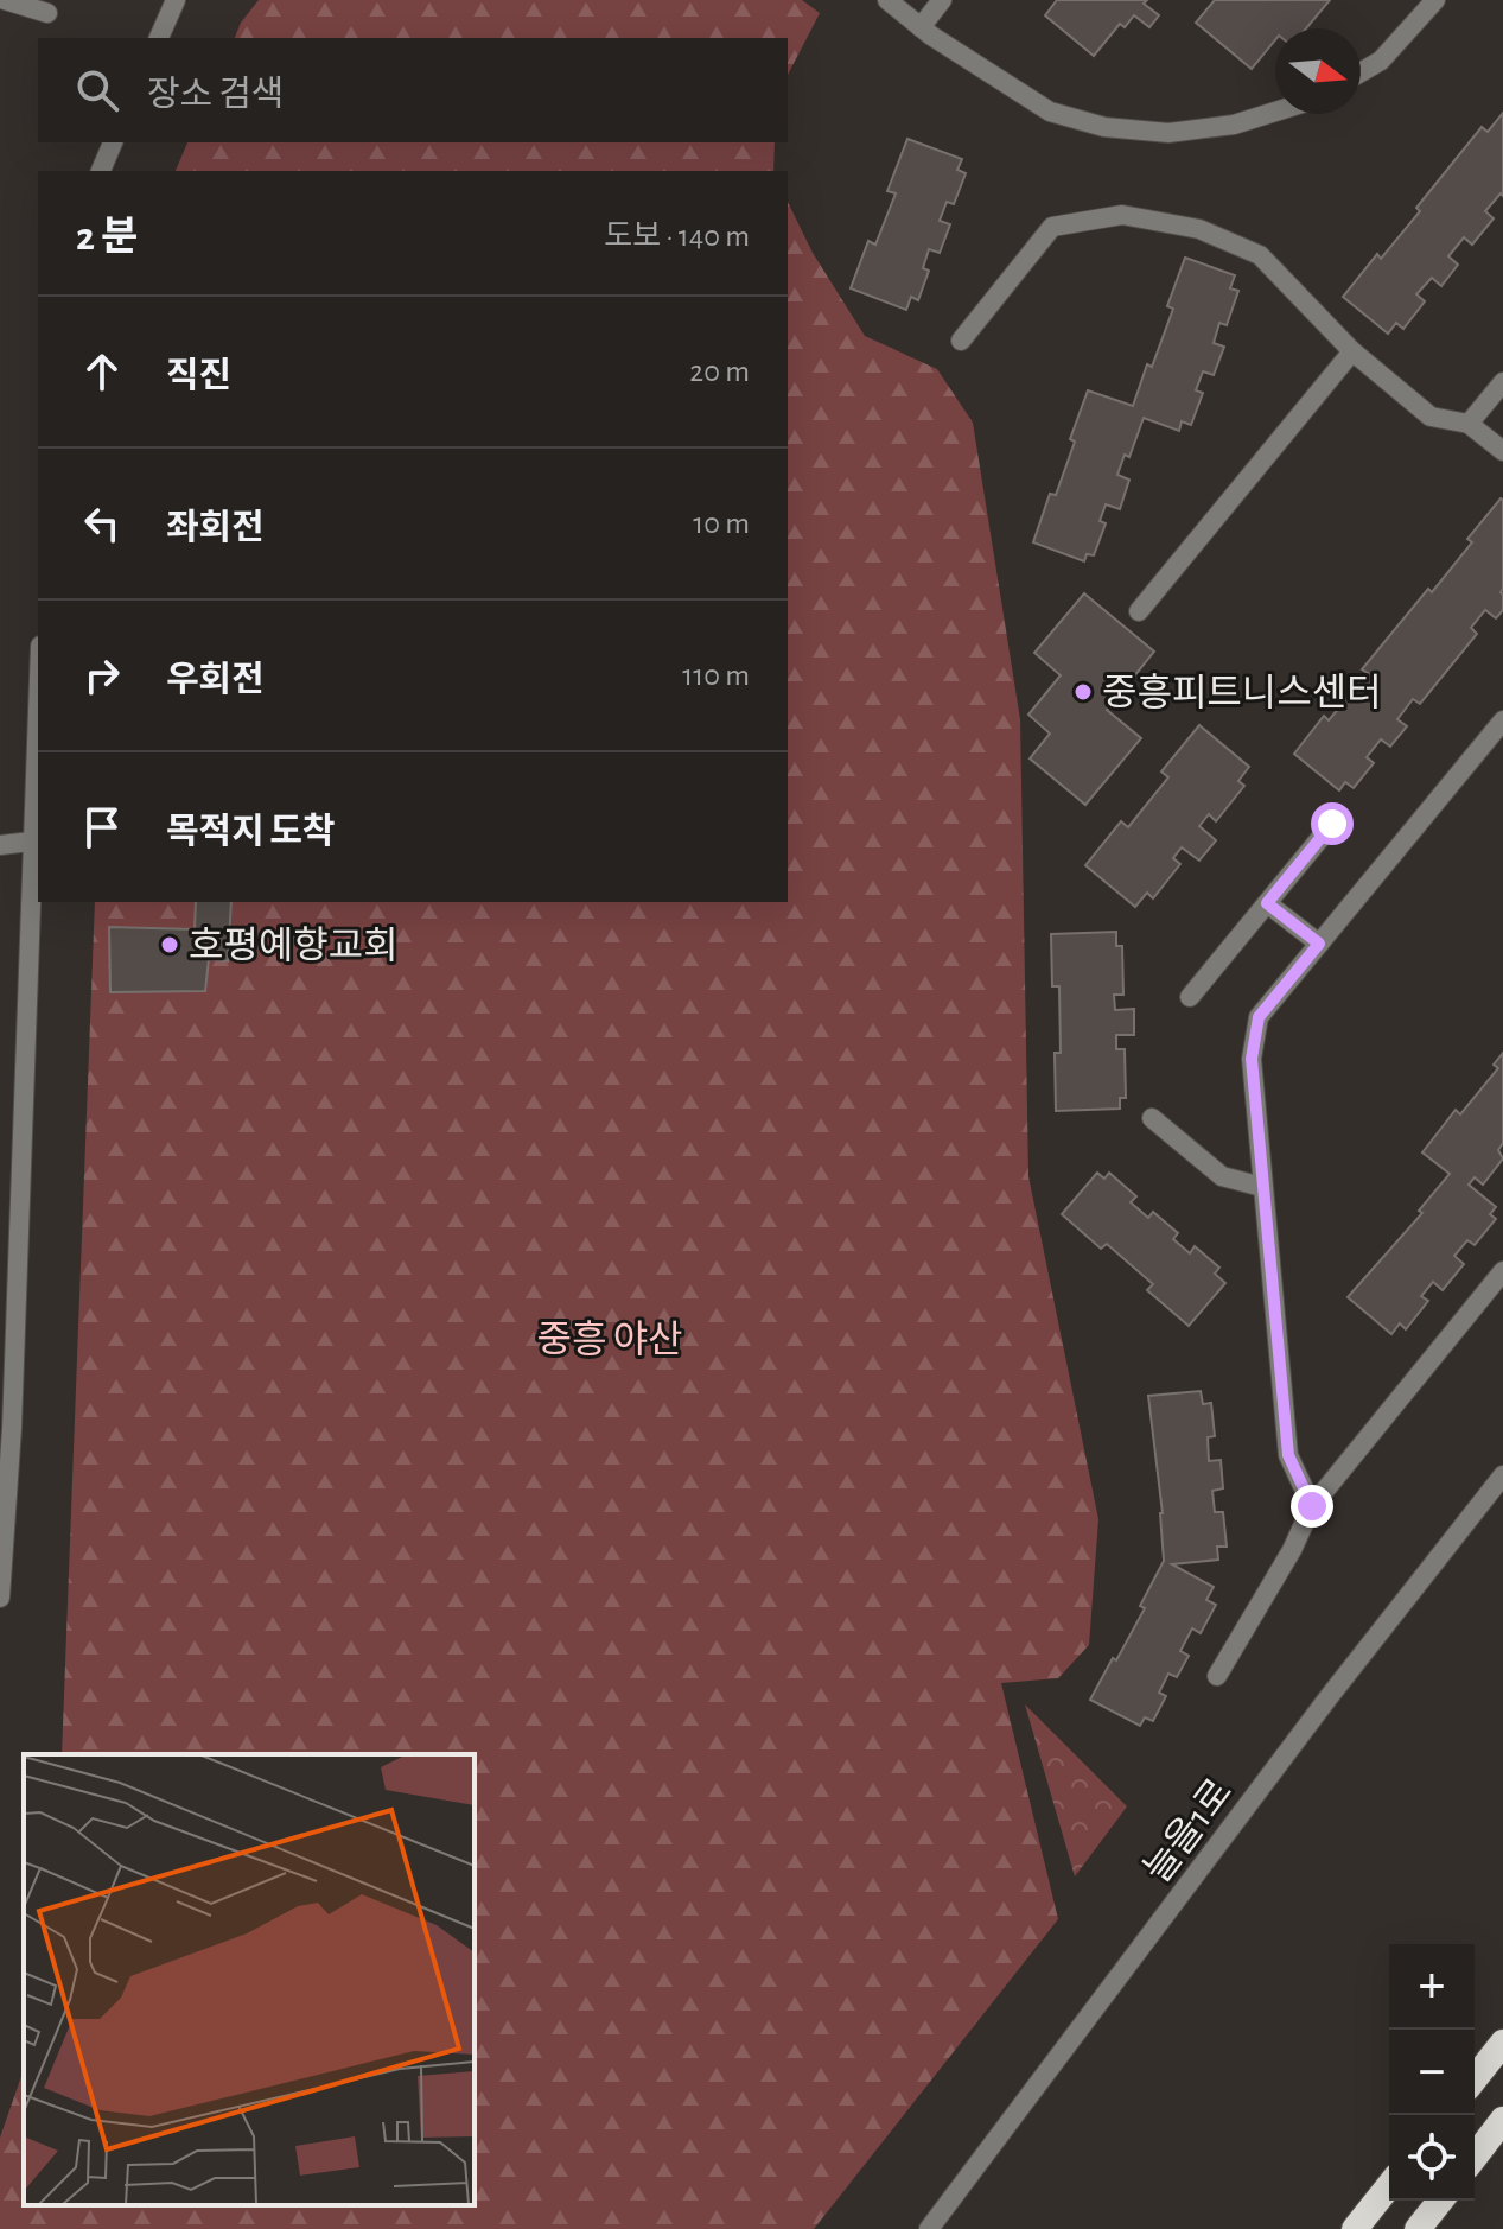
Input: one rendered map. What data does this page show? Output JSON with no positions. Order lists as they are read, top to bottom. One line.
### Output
{"streets":{"street":["늘을1로"]},"parks":["중흥 야산"],"places":["중흥피트니스센터","호평예향교회"],"north":"right","page":{"search":"장소 검색","heading":["2 분","도보 · 140 m"],"list":[["직진","20 m"],["좌회전","10 m"],["우회전","110 m"],"목적지 도착"],"map_buttons":["+","−"]}}
